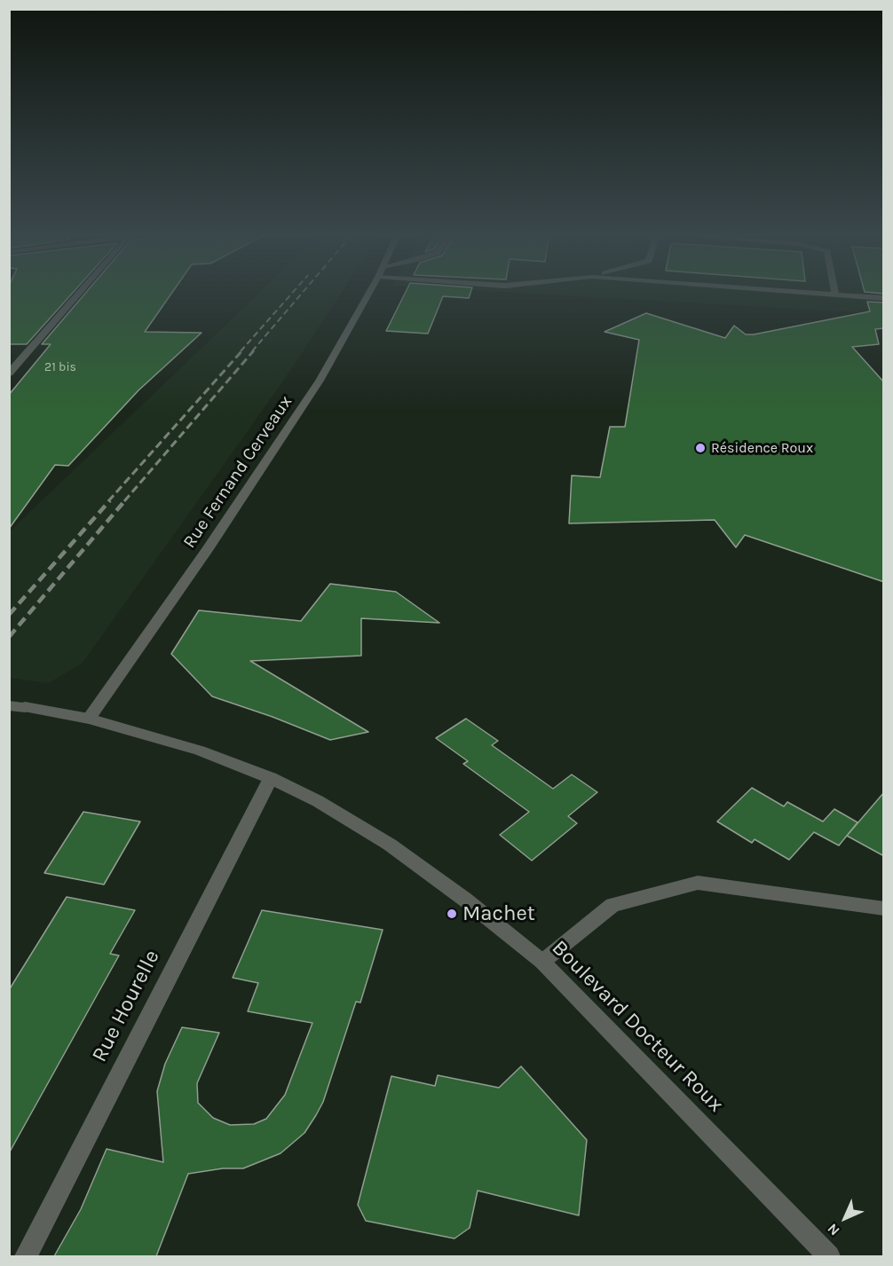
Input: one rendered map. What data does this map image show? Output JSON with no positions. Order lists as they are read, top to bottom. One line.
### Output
{"streets":{"street":["Rue Fernand Cerveaux","Rue Hourelle","Boulevard Docteur Roux"]},"crossings":[["Rue Fernand Cerveaux","Boulevard Docteur Roux"],["Rue Hourelle","Boulevard Docteur Roux"]],"places":["Résidence Roux","Machet"],"house_numbers":["21 bis"],"north":"bottom left"}
